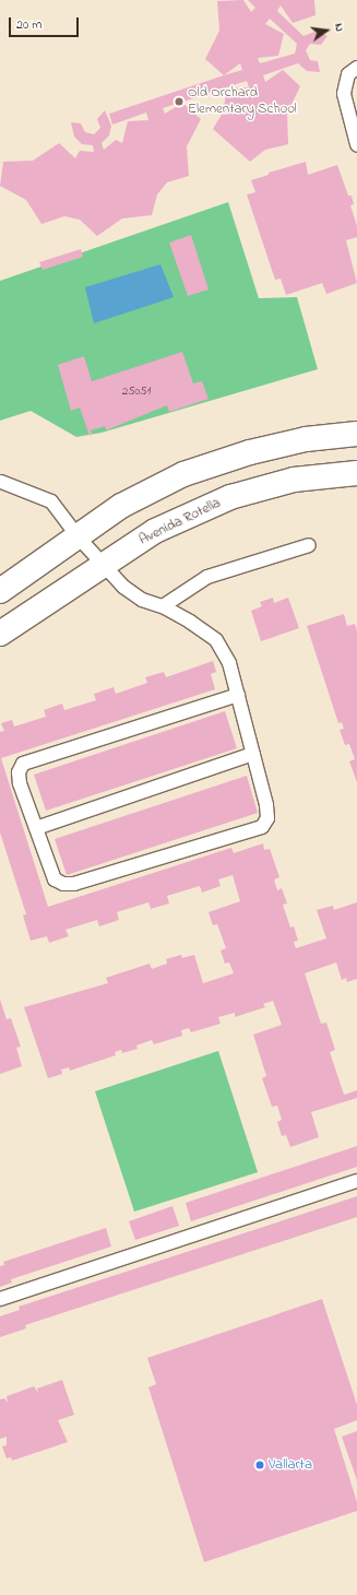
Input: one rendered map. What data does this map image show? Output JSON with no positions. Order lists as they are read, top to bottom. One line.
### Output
{"streets":{"street":["Avenida Rotella"]},"places":["Old Orchard Elementary School","Vallarta"],"house_numbers":["25051"],"scale_bar":"20 m","north":"right"}
